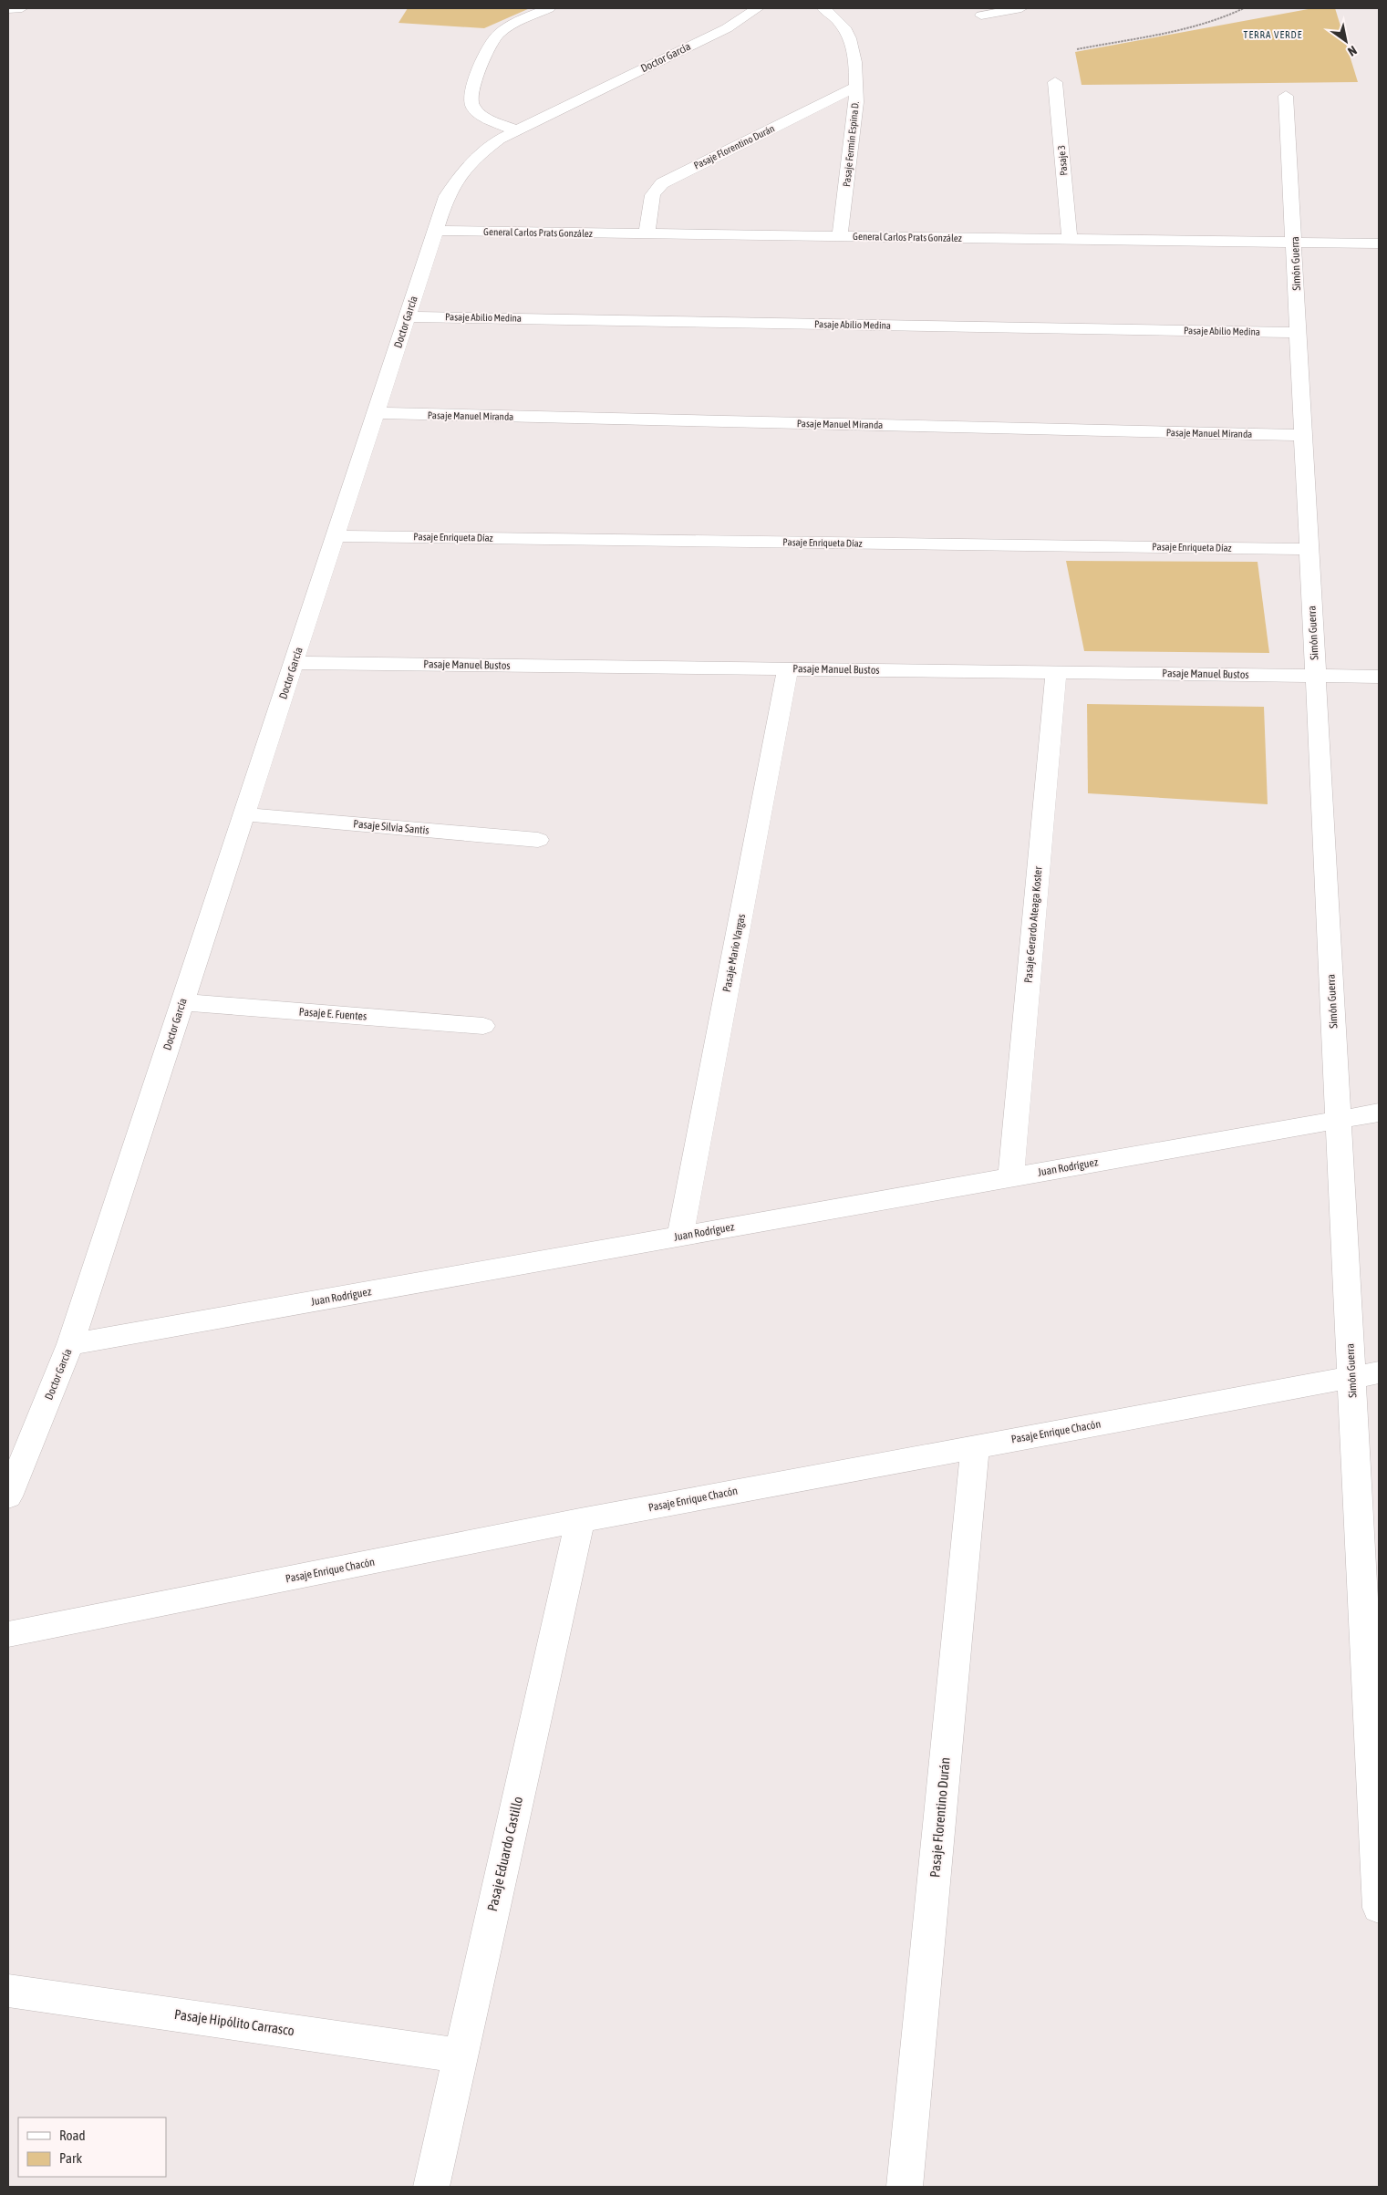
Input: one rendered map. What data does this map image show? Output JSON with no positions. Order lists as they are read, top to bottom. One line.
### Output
{"streets":{"street":["Doctor García","Pasaje Fermín Espina D.","Pasaje Florentino Durán","Pasaje 3","General Carlos Prats González","Simón Guerra","Pasaje Abilio Medina","Pasaje Manuel Miranda","Pasaje Enriqueta Díaz","Pasaje Manuel Bustos","Pasaje Silvia Santis","Pasaje Gerardo Ateaga Koster","Pasaje Mario Vargas","Pasaje E. Fuentes","Juan Rodríguez","Pasaje Enrique Chacón","Pasaje Eduardo Castillo","Pasaje Hipólito Carrasco"]},"crossings":[["Doctor García","General Carlos Prats González"],["Doctor García","Pasaje Abilio Medina"],["Doctor García","Pasaje Manuel Miranda"],["Doctor García","Pasaje Enriqueta Díaz"],["Doctor García","Pasaje Manuel Bustos"],["Doctor García","Pasaje Silvia Santis"],["Doctor García","Pasaje E. Fuentes"],["Doctor García","Juan Rodríguez"],["Pasaje Fermín Espina D.","Pasaje Florentino Durán"],["Pasaje Fermín Espina D.","General Carlos Prats González"],["Pasaje Florentino Durán","General Carlos Prats González"],["Pasaje Florentino Durán","Pasaje Enrique Chacón"],["Pasaje 3","General Carlos Prats González"],["General Carlos Prats González","Simón Guerra"],["Simón Guerra","Pasaje Abilio Medina"],["Simón Guerra","Pasaje Manuel Miranda"],["Simón Guerra","Pasaje Enriqueta Díaz"],["Simón Guerra","Pasaje Manuel Bustos"],["Simón Guerra","Juan Rodríguez"],["Simón Guerra","Pasaje Enrique Chacón"],["Pasaje Manuel Bustos","Pasaje Gerardo Ateaga Koster"],["Pasaje Manuel Bustos","Pasaje Mario Vargas"],["Pasaje Gerardo Ateaga Koster","Juan Rodríguez"],["Pasaje Mario Vargas","Juan Rodríguez"],["Pasaje Enrique Chacón","Pasaje Eduardo Castillo"],["Pasaje Eduardo Castillo","Pasaje Hipólito Carrasco"]],"districts":["TERRA VERDE"],"legend":["Road","Park"],"north":"bottom right"}
